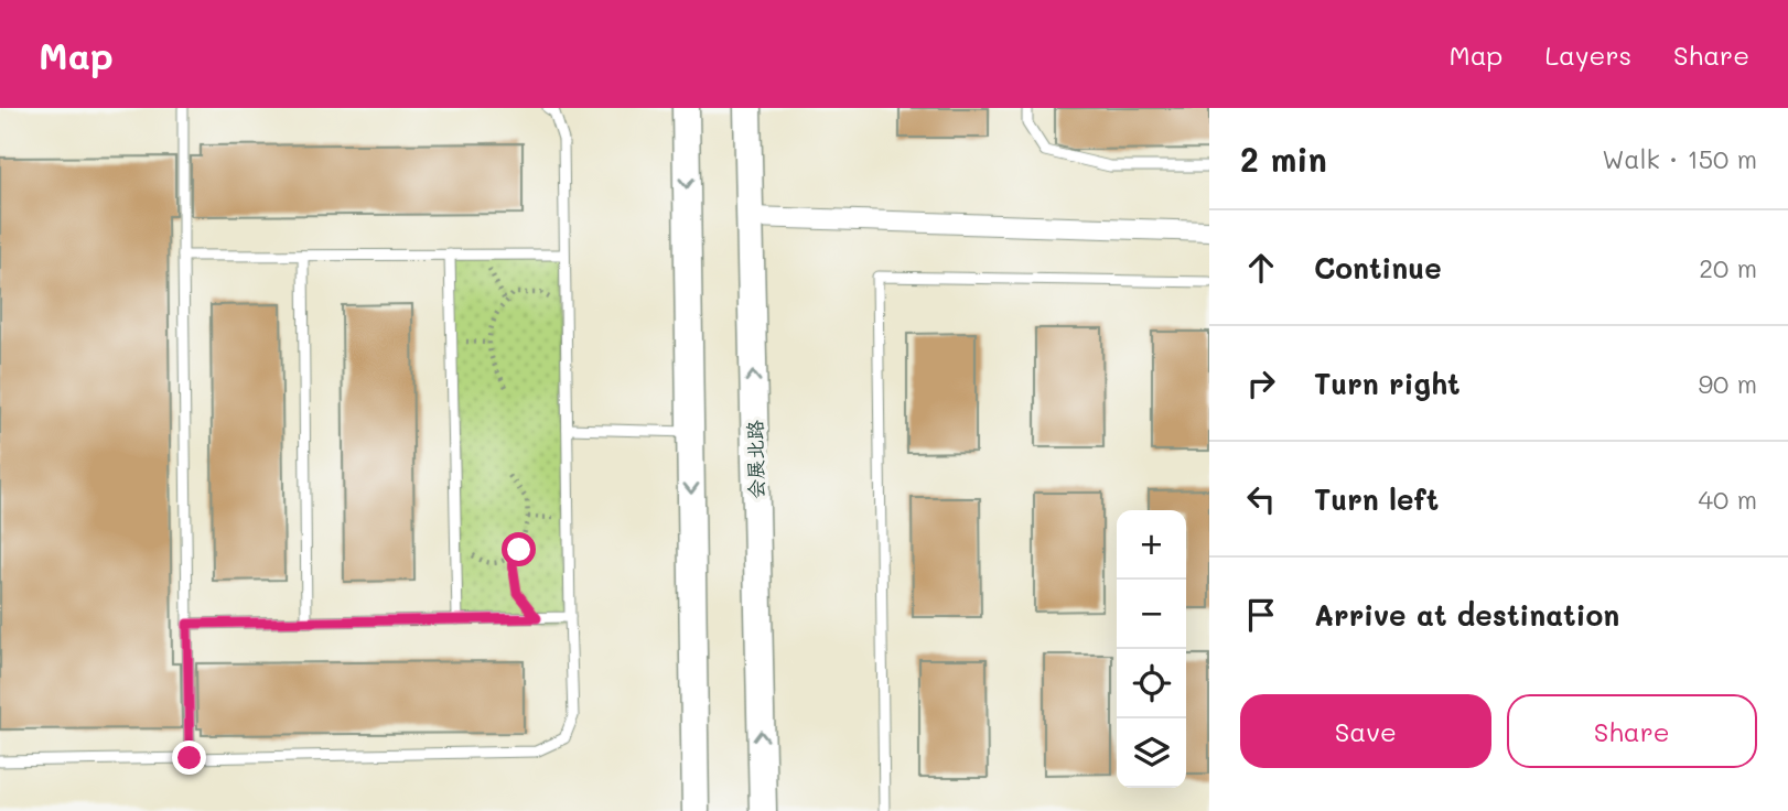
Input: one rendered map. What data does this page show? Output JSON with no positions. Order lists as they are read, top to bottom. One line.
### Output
{"streets":{"main road":["会展北路"]},"page":{"header":"Map","nav":["Map","Layers","Share"],"heading":["2 min","Walk · 150 m"],"list":[["Continue","20 m"],["Turn right","90 m"],["Turn left","40 m"],"Arrive at destination"],"map_buttons":["+","−"],"buttons":["Save","Share"]}}
